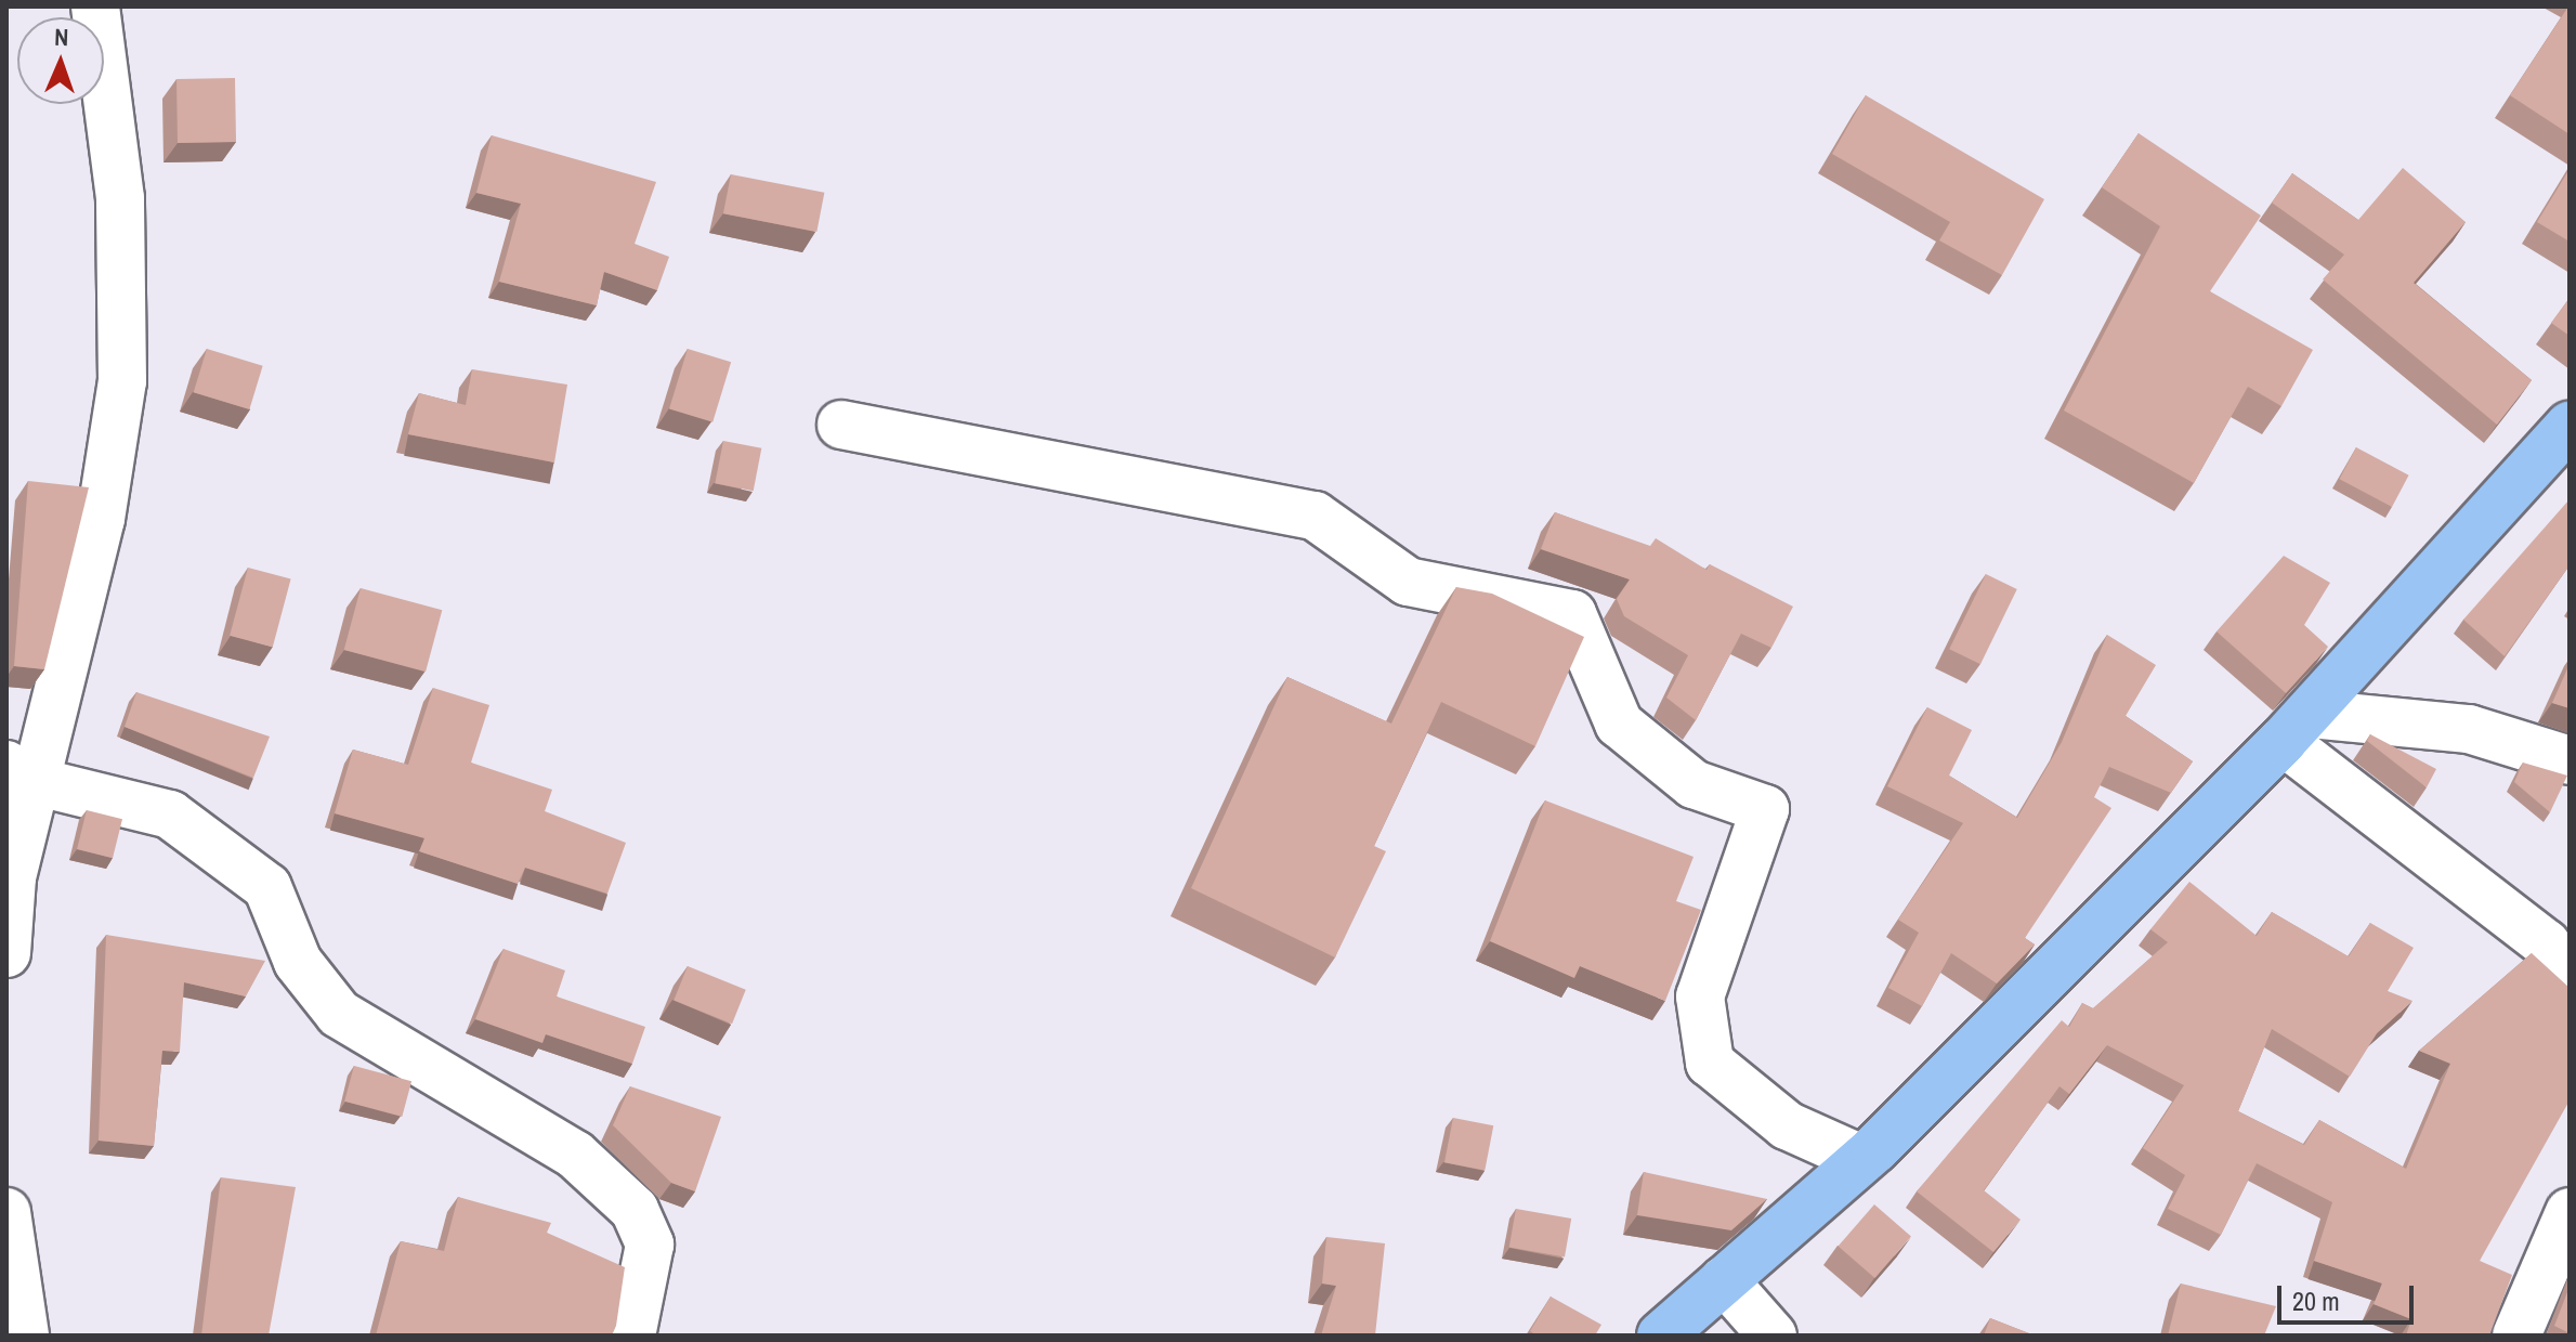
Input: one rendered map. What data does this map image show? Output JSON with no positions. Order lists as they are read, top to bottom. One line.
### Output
{"scale_bar":"20 m","north":"top"}
